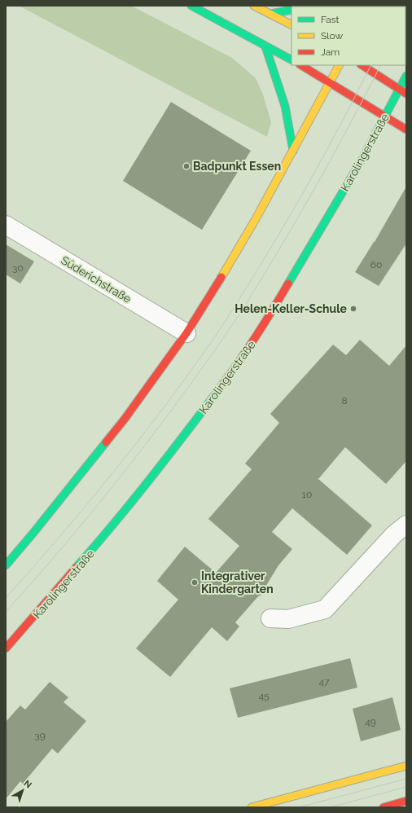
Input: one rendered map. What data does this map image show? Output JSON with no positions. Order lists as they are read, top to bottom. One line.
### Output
{"streets":{"main road":["Karolingerstraße"],"street":["Süderichstraße"]},"places":["Badpunkt Essen","Helen-Keller-Schule","Integrativer Kindergarten"],"house_numbers":["60","30","8","10","47","45","49","39"],"legend":["Fast","Slow","Jam"],"north":"top right"}
